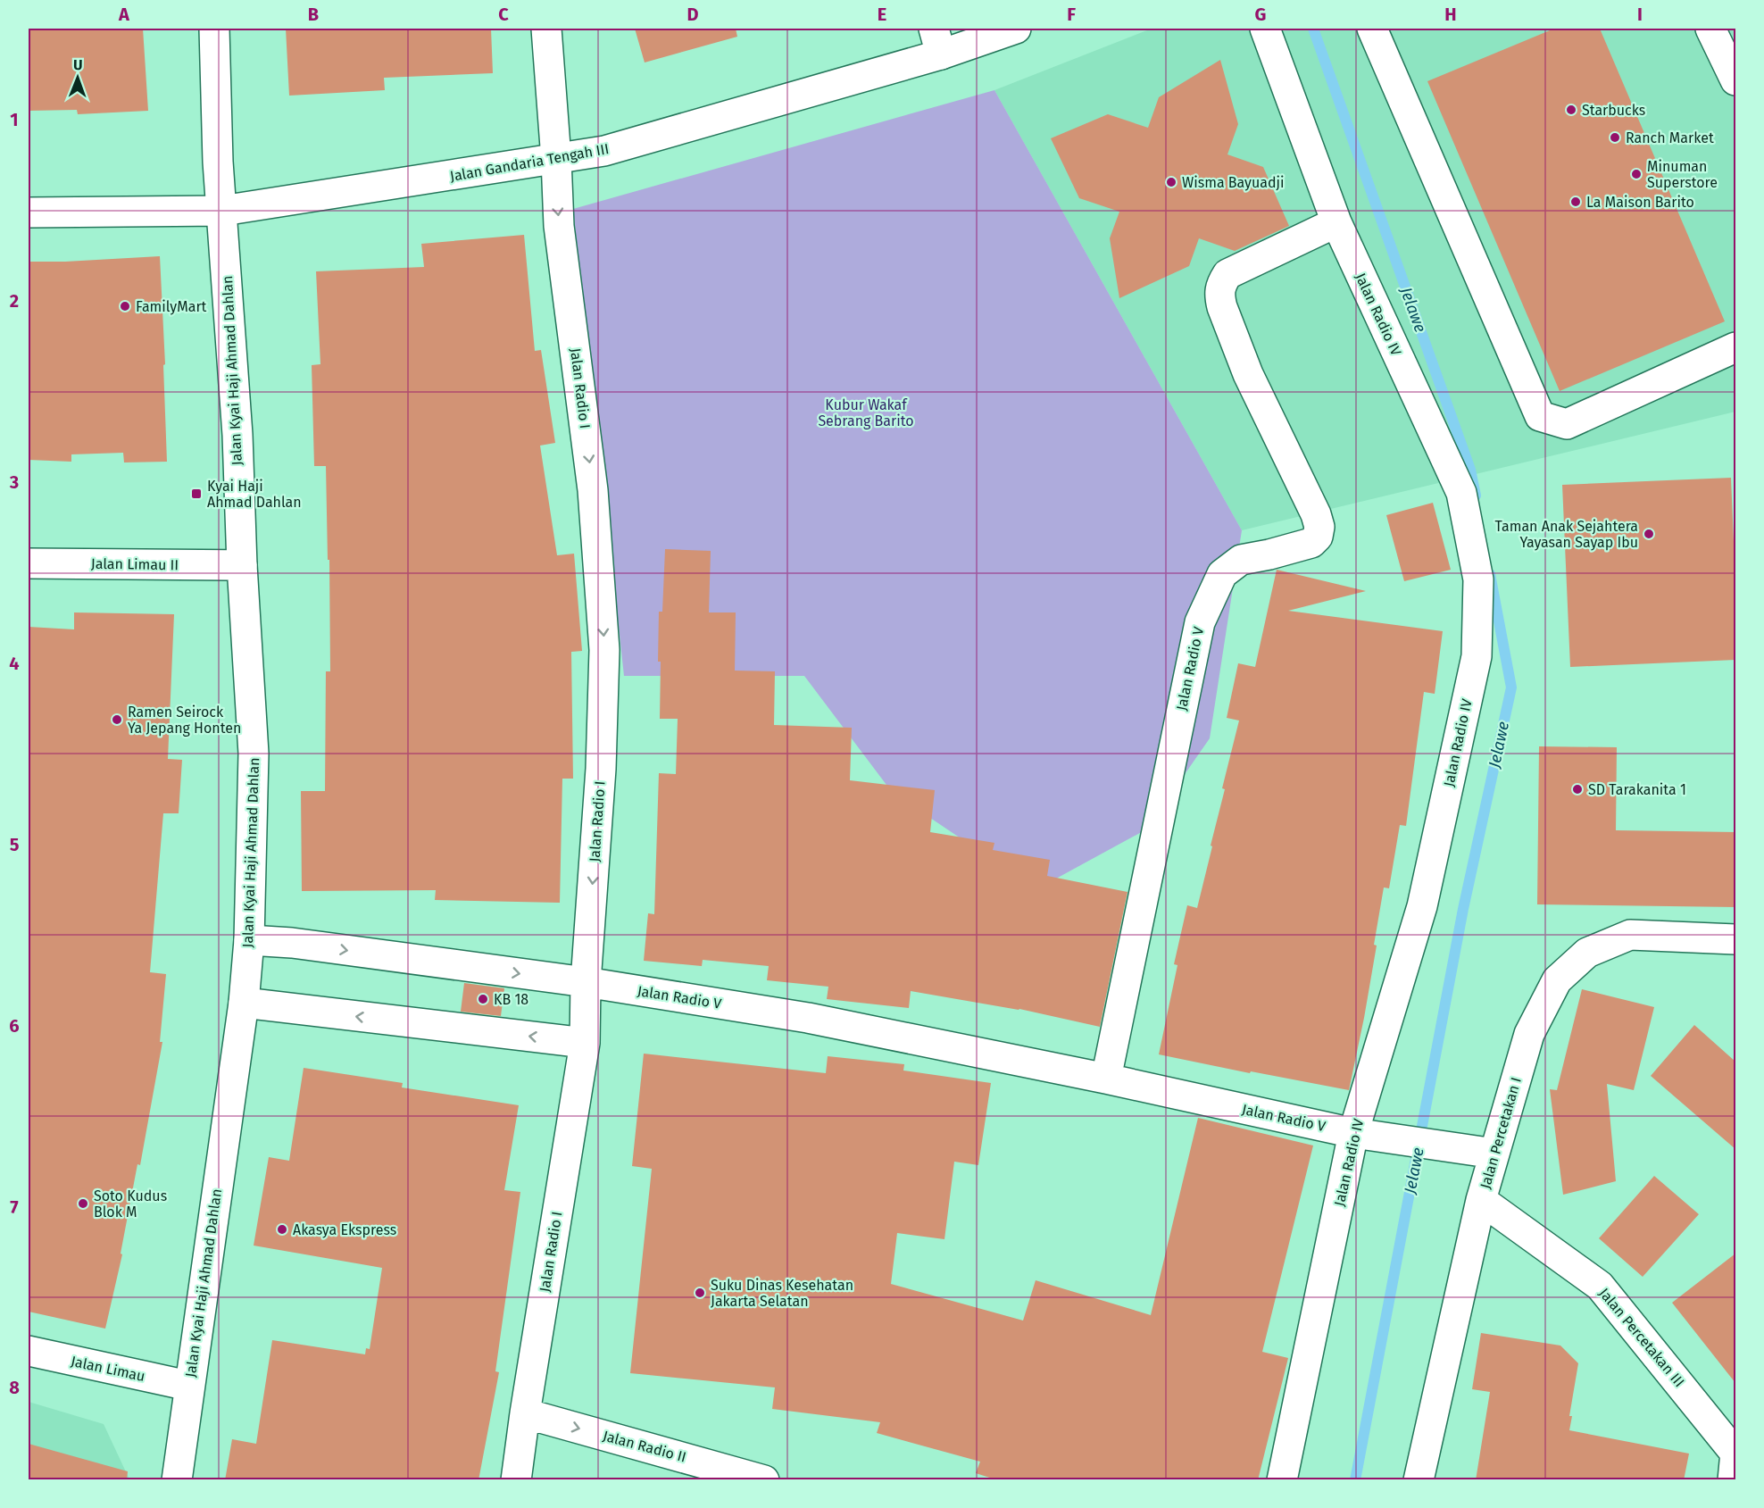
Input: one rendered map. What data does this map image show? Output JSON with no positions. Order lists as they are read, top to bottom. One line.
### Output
{"streets":{"street":["Jalan Gandaria Tengah III","Jalan Radio IV","Jalan Kyai Haji Ahmad Dahlan","Jalan Radio I","Jalan Limau II","Jalan Radio V","Jalan Percetakan I","Jalan Percetakan III","Jalan Limau","Jalan Radio II"]},"crossings":[["Jalan Gandaria Tengah III","Jalan Kyai Haji Ahmad Dahlan"],["Jalan Gandaria Tengah III","Jalan Radio I"],["Jalan Radio IV","Jalan Radio V"],["Jalan Kyai Haji Ahmad Dahlan","Jalan Limau II"],["Jalan Kyai Haji Ahmad Dahlan","Jalan Radio V"],["Jalan Kyai Haji Ahmad Dahlan","Jalan Limau"],["Jalan Radio I","Jalan Radio V"],["Jalan Radio I","Jalan Radio II"],["Jalan Radio V","Jalan Percetakan I"],["Jalan Percetakan I","Jalan Percetakan III"]],"one_way":["Jalan Radio I","Jalan Radio II"],"water":["Jelawe"],"parks":["Kubur Wakaf Sebrang Barito"],"places":{"other":["Starbucks","Ranch Market","Minuman Superstore","Wisma Bayuadji","La Maison Barito","FamilyMart","Taman Anak Sejahtera Yayasan Sayap Ibu","Ramen Seirock Ya Jepang Honten","SD Tarakanita 1","KB 18","Soto Kudus Blok M","Akasya Ekspress","Suku Dinas Kesehatan Jakarta Selatan"],"transit":["Kyai Haji Ahmad Dahlan"]},"north":"top","grid":{"columns":["A","B","C","D","E","F","G","H","I"],"rows":["1","2","3","4","5","6","7","8"]}}
